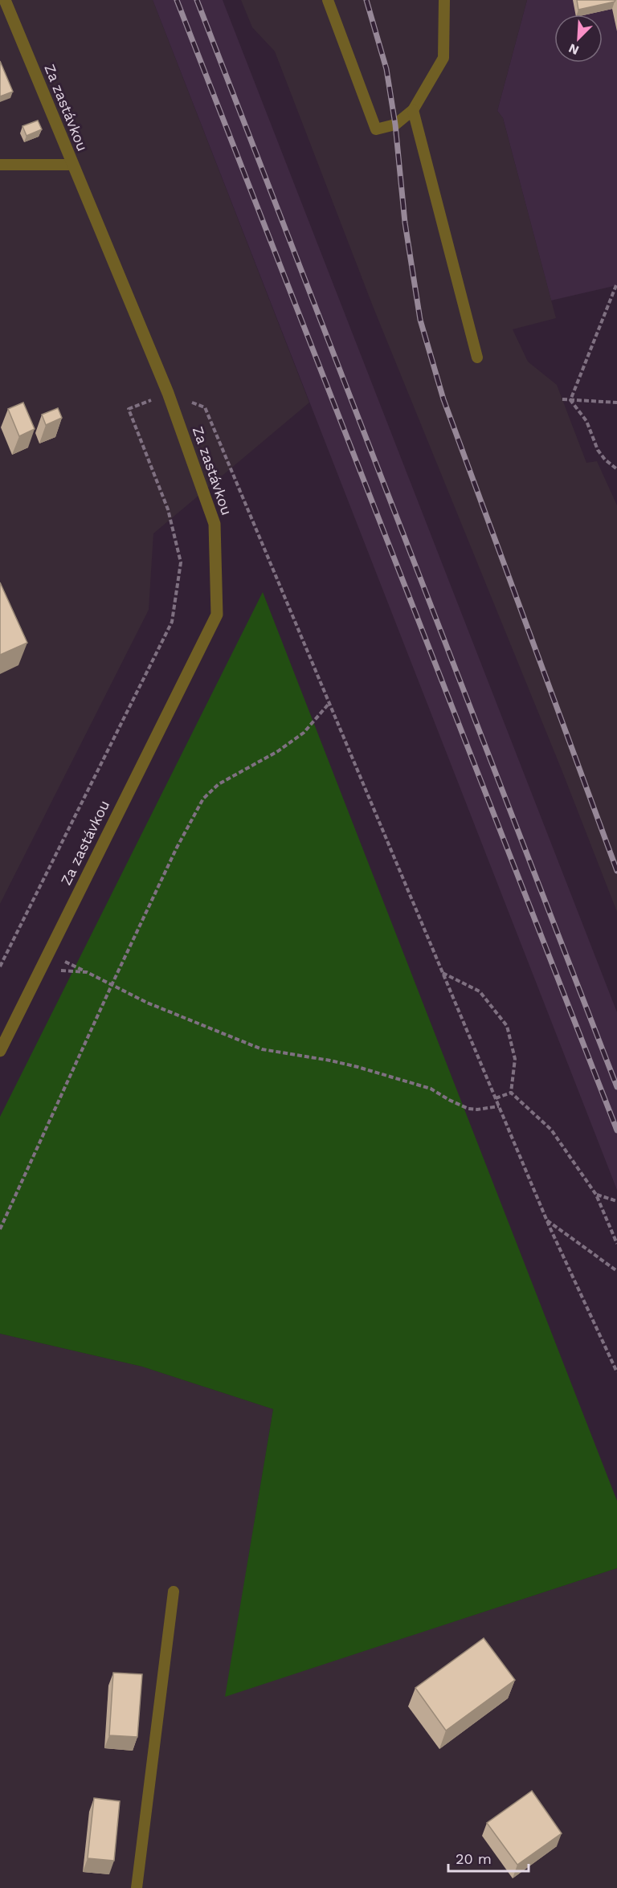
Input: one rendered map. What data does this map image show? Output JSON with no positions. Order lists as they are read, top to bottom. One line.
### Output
{"streets":{"street":["Za zastávkou"]},"scale_bar":"20 m","north":"bottom left"}
